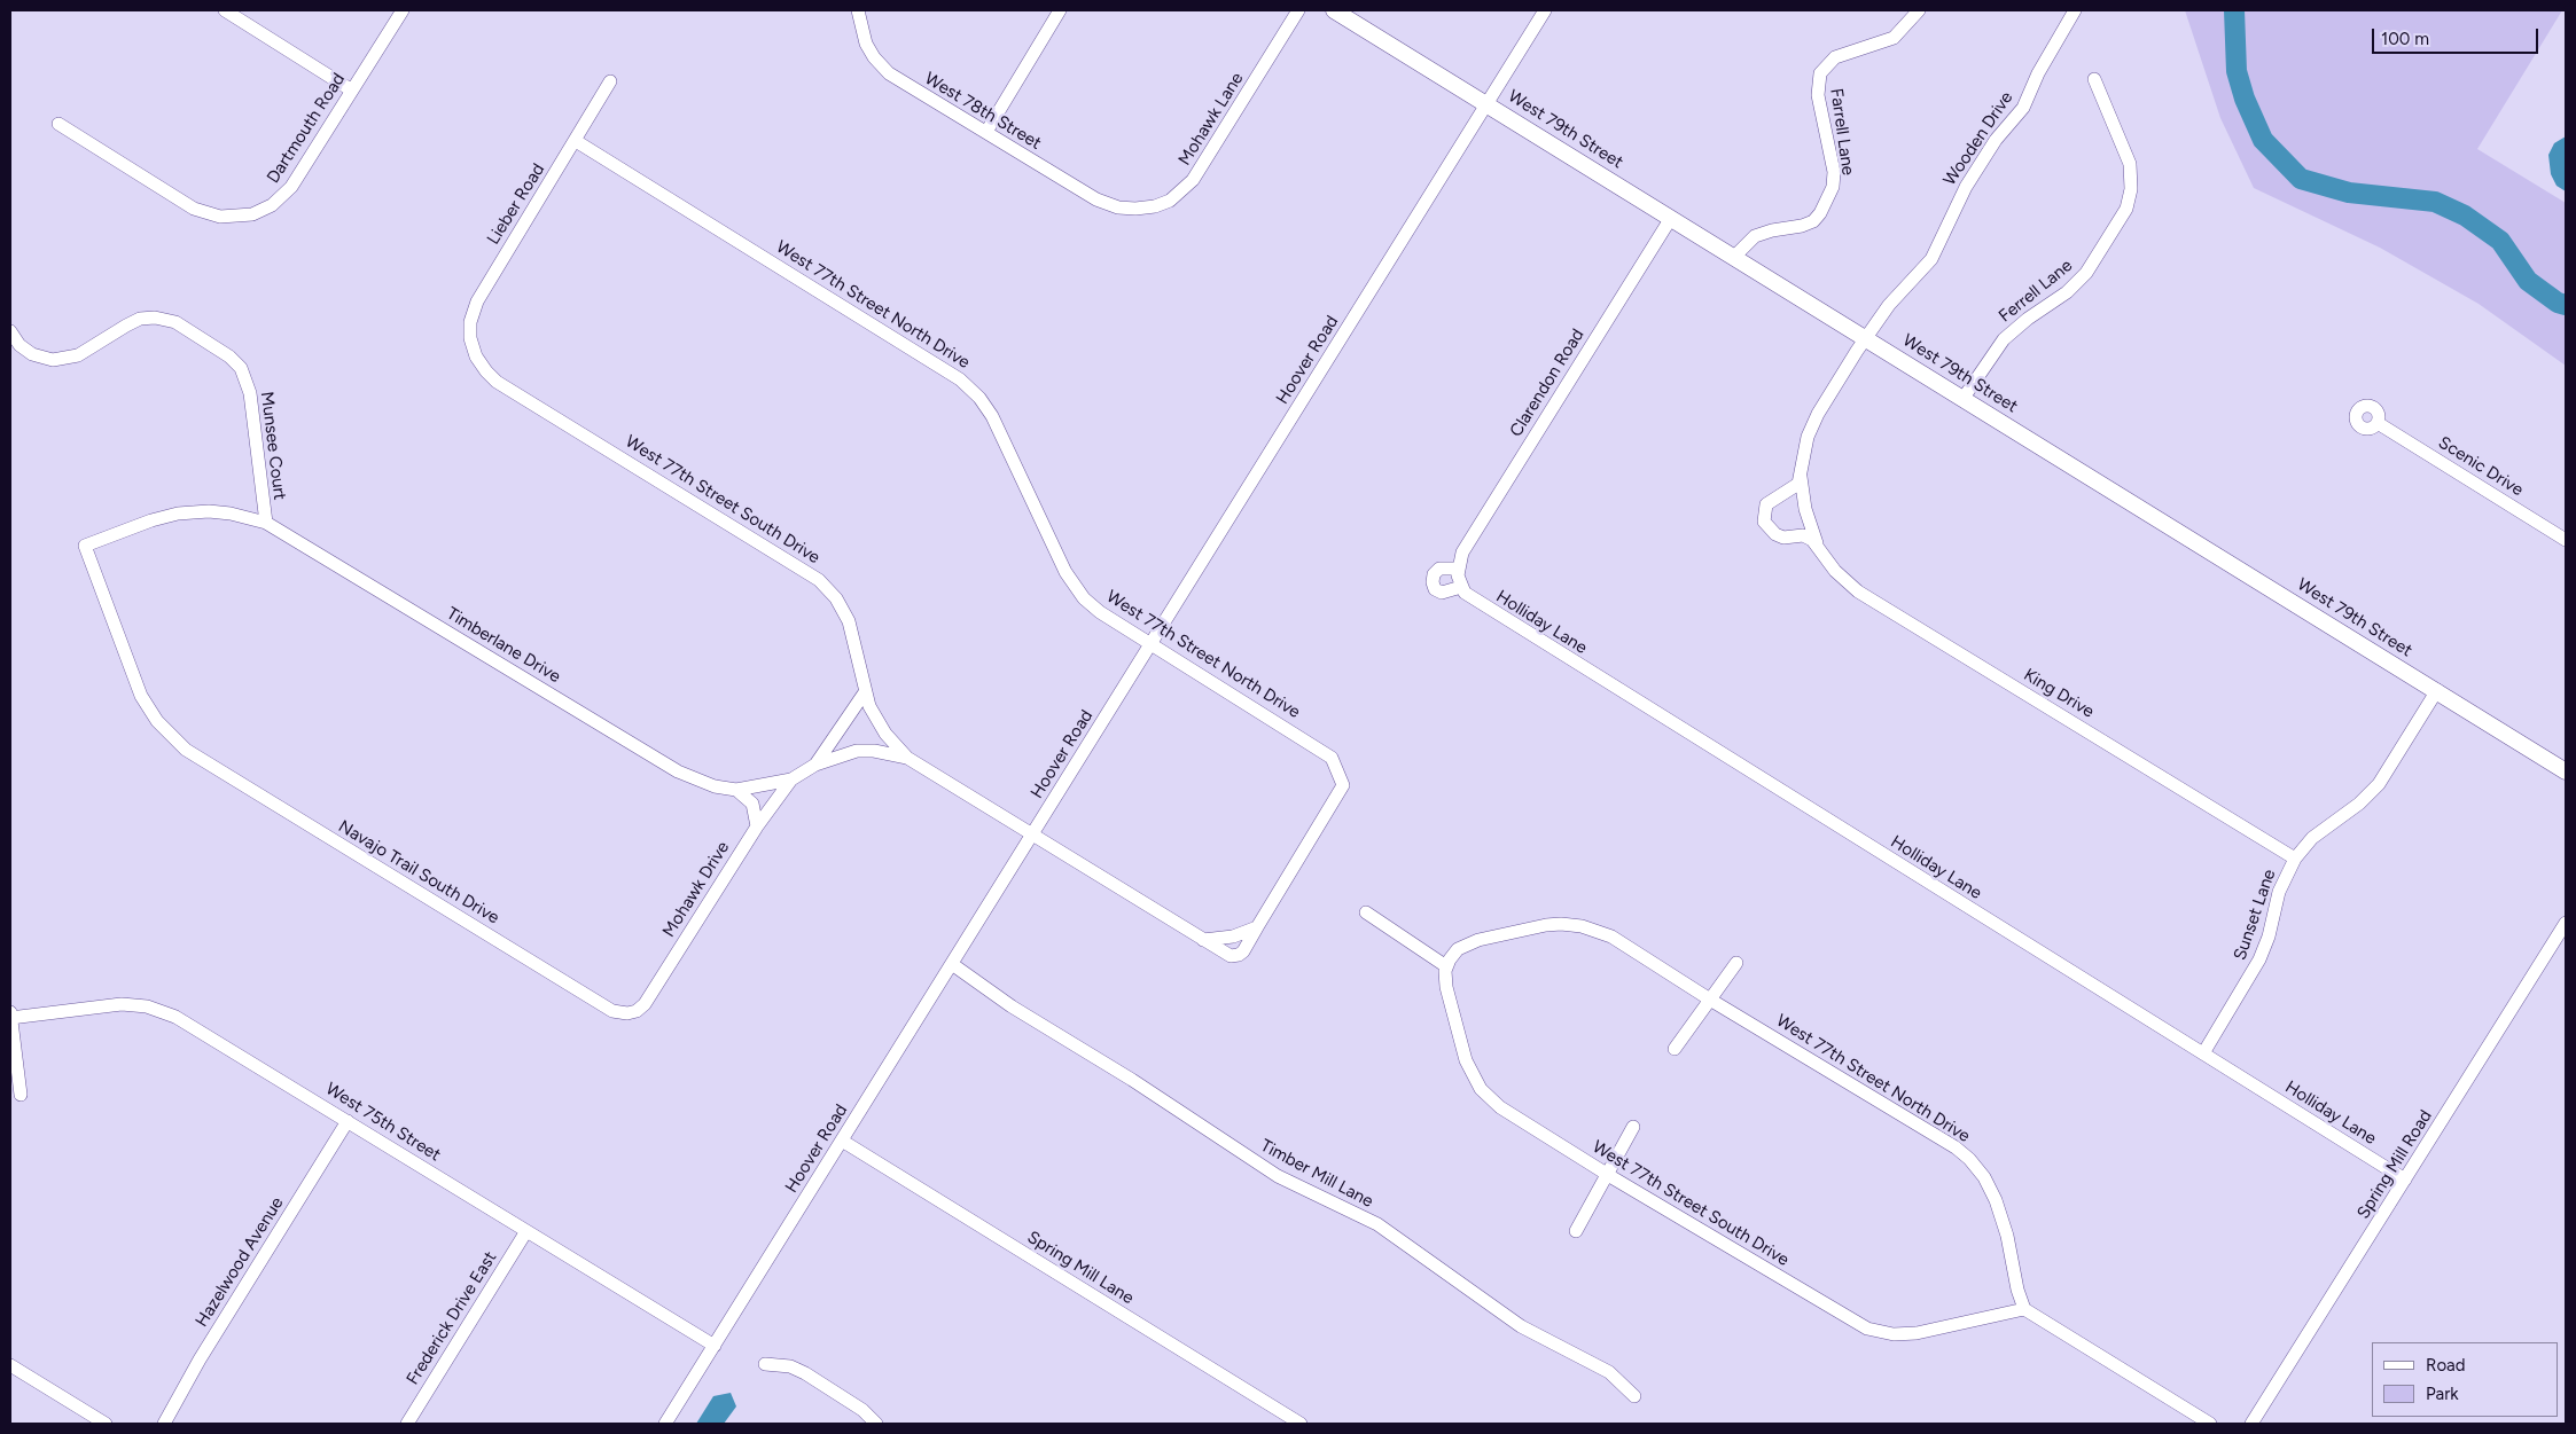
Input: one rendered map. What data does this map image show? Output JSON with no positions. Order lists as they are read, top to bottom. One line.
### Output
{"streets":{"main road":["West 79th Street"],"street":["West 78th Street","Mohawk Lane","Dartmouth Road","Farrell Lane","Wooden Drive","Lieber Road","Ferrell Lane","West 77th Street North Drive","Hoover Road","Clarendon Road","Munsee Court","Scenic Drive","West 77th Street South Drive","Holliday Lane","Timberlane Drive","King Drive","Navajo Trail South Drive","Mohawk Drive","Sunset Lane","West 75th Street","Spring Mill Road","Timber Mill Lane","Hazelwood Avenue","Spring Mill Lane","Frederick Drive East"]},"crossings":[["West 78th Street","Mohawk Lane"],["West 79th Street","Farrell Lane"],["West 79th Street","Wooden Drive"],["West 79th Street","Ferrell Lane"],["West 79th Street","Hoover Road"],["West 79th Street","Clarendon Road"],["West 79th Street","King Drive"],["West 79th Street","Sunset Lane"],["Wooden Drive","King Drive"],["Lieber Road","West 77th Street North Drive"],["Lieber Road","West 77th Street South Drive"],["West 77th Street North Drive","Hoover Road"],["West 77th Street North Drive","West 77th Street South Drive"],["Hoover Road","West 77th Street South Drive"],["Hoover Road","West 75th Street"],["Hoover Road","Timber Mill Lane"],["Hoover Road","Spring Mill Lane"],["Clarendon Road","Holliday Lane"],["Munsee Court","Timberlane Drive"],["West 77th Street South Drive","Timberlane Drive"],["Holliday Lane","Sunset Lane"],["Holliday Lane","Spring Mill Road"],["Timberlane Drive","Navajo Trail South Drive"],["Timberlane Drive","Mohawk Drive"],["King Drive","Sunset Lane"],["Navajo Trail South Drive","Mohawk Drive"],["West 75th Street","Hazelwood Avenue"],["West 75th Street","Frederick Drive East"]],"legend":["Road","Park"],"scale_bar":"100 m"}
